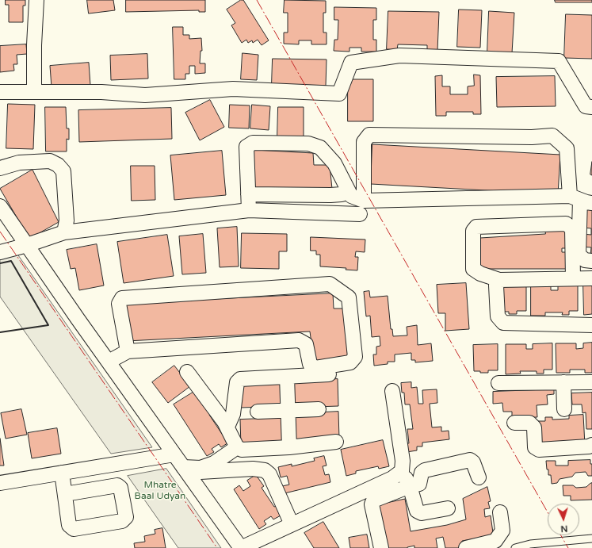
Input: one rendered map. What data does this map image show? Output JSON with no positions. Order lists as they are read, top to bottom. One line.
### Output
{"parks":["Mhatre Baal Udyan"],"north":"bottom"}
